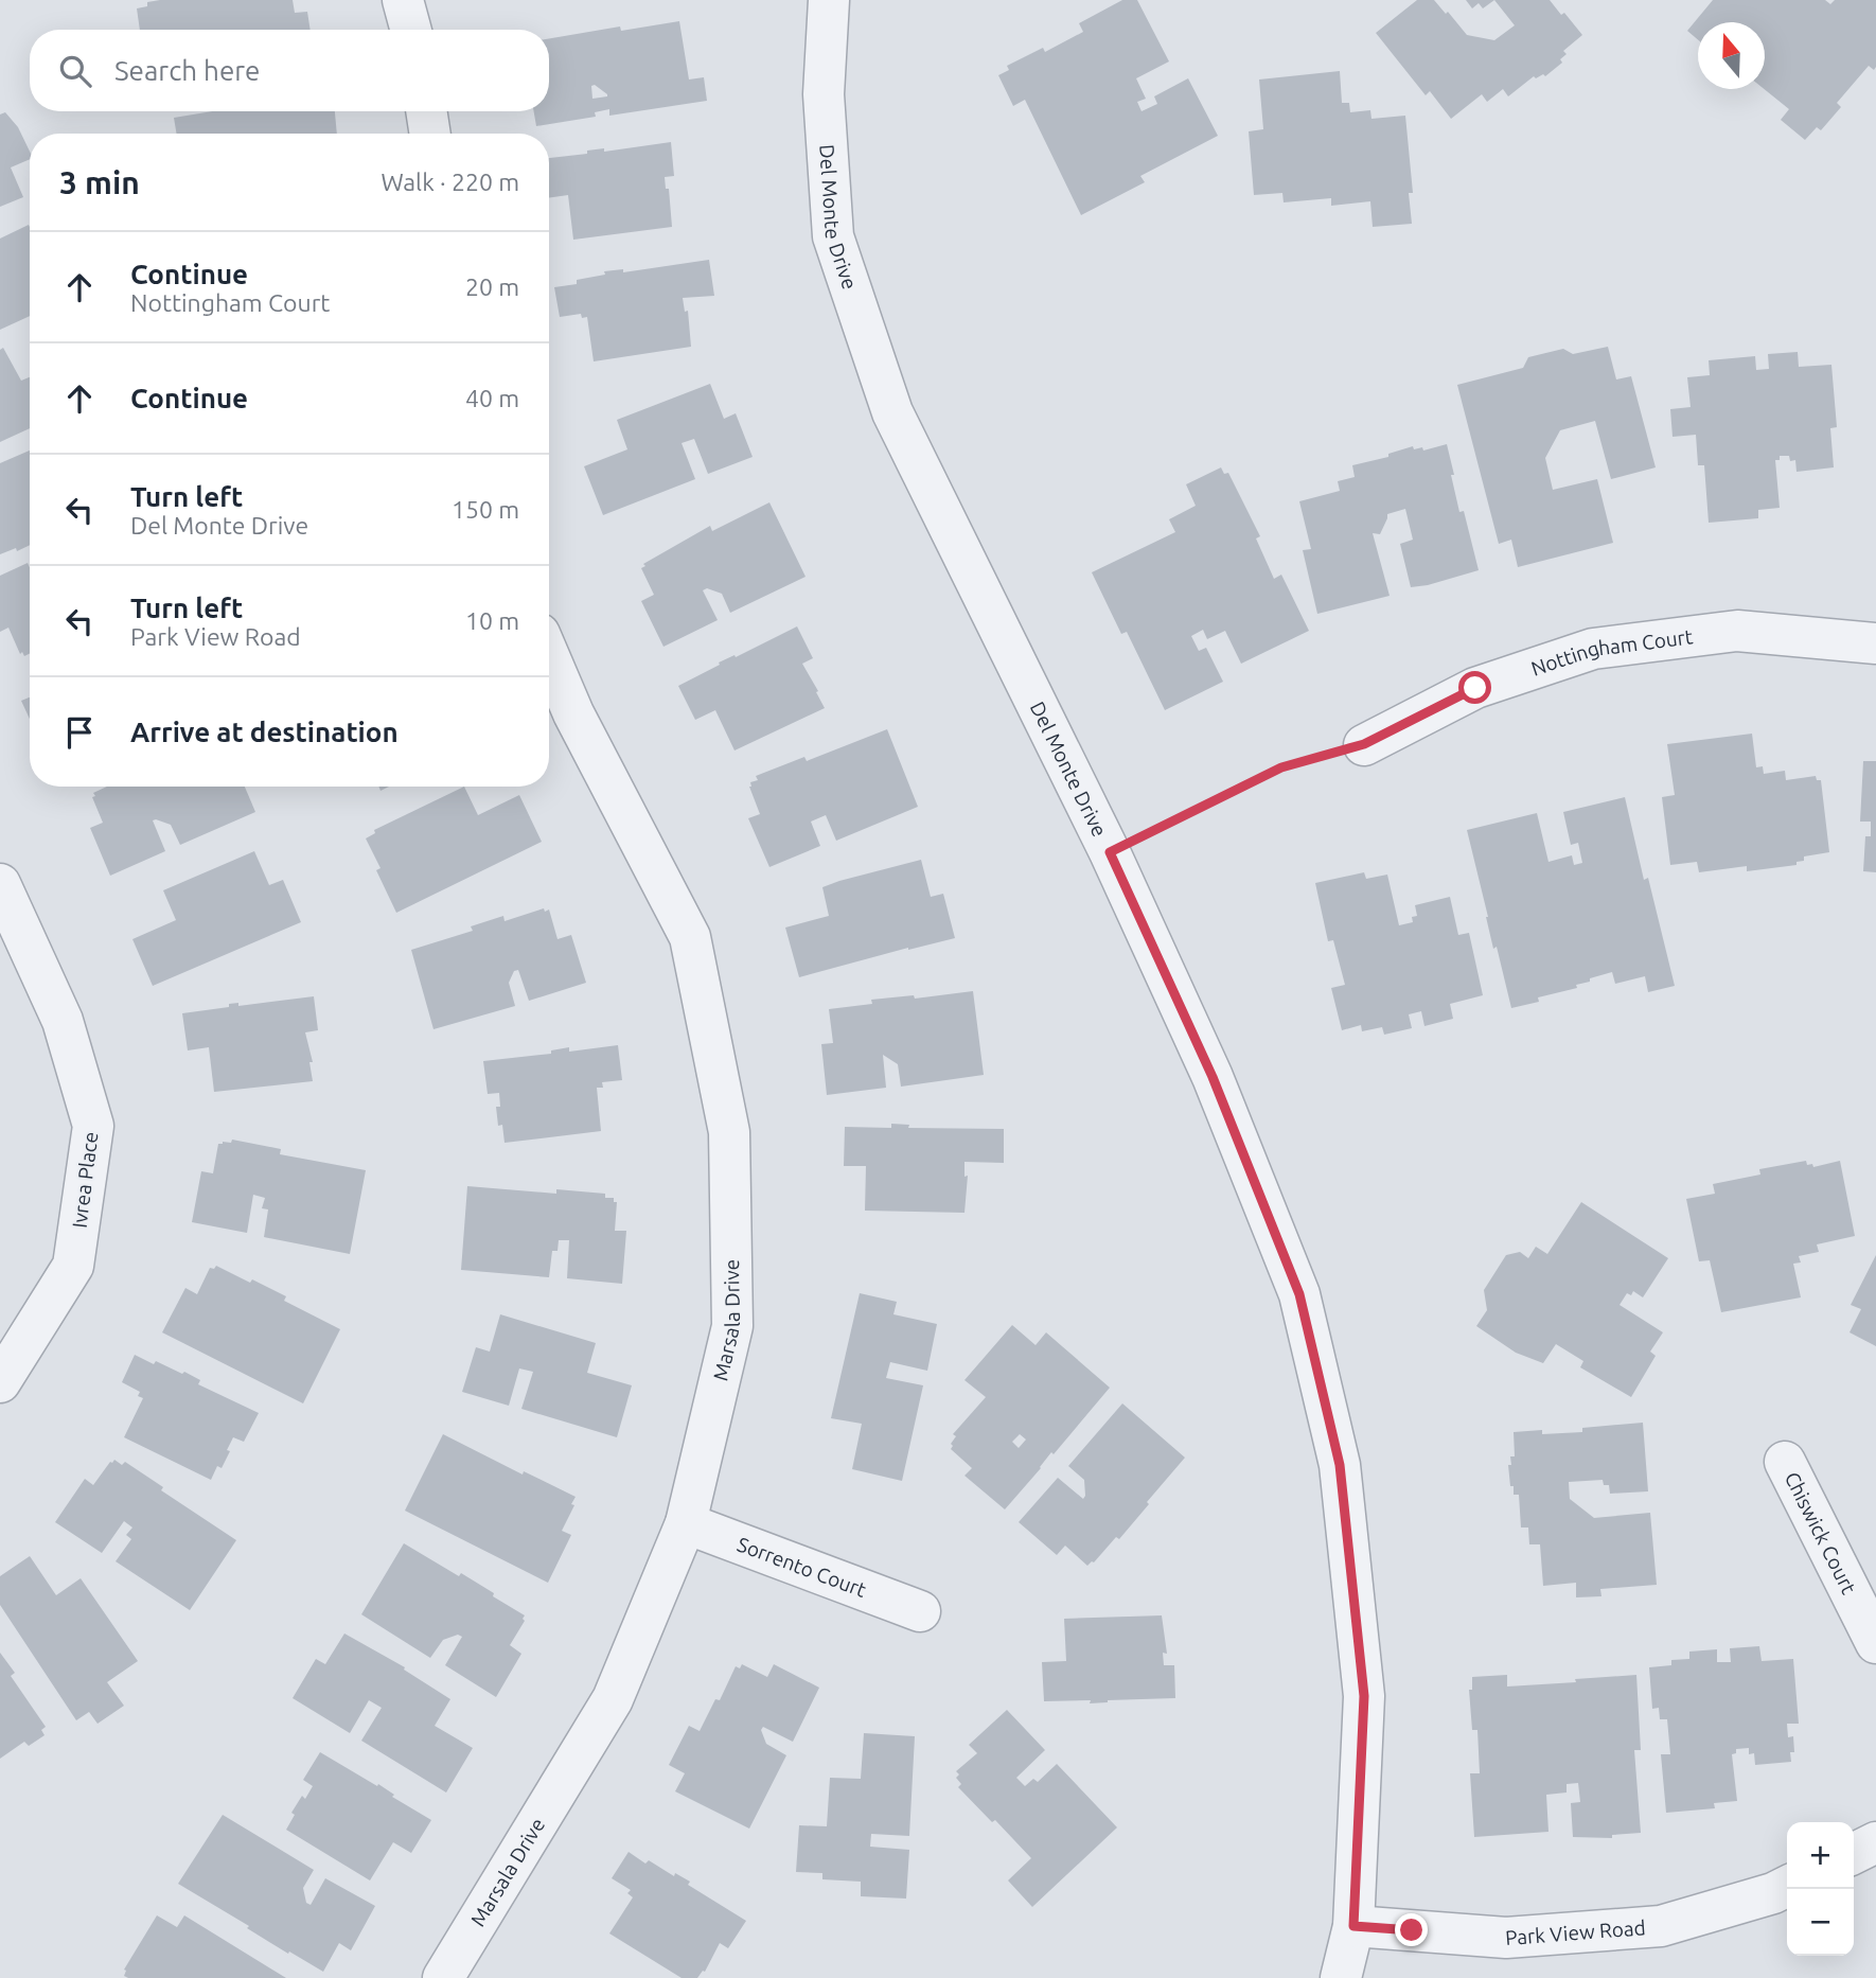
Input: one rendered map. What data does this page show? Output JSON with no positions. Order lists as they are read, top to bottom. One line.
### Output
{"streets":{"street":["Del Monte Drive","Nottingham Court","Ivrea Place","Marsala Drive","Chiswick Court","Sorrento Court","Park View Road"]},"crossings":[["Del Monte Drive","Park View Road"],["Marsala Drive","Sorrento Court"]],"north":"top","page":{"search":"Search here","heading":["3 min","Walk · 220 m"],"list":[["Continue","Nottingham Court","20 m"],["Continue","40 m"],["Turn left","Del Monte Drive","150 m"],["Turn left","Park View Road","10 m"],"Arrive at destination"],"map_buttons":["+","−"]}}
